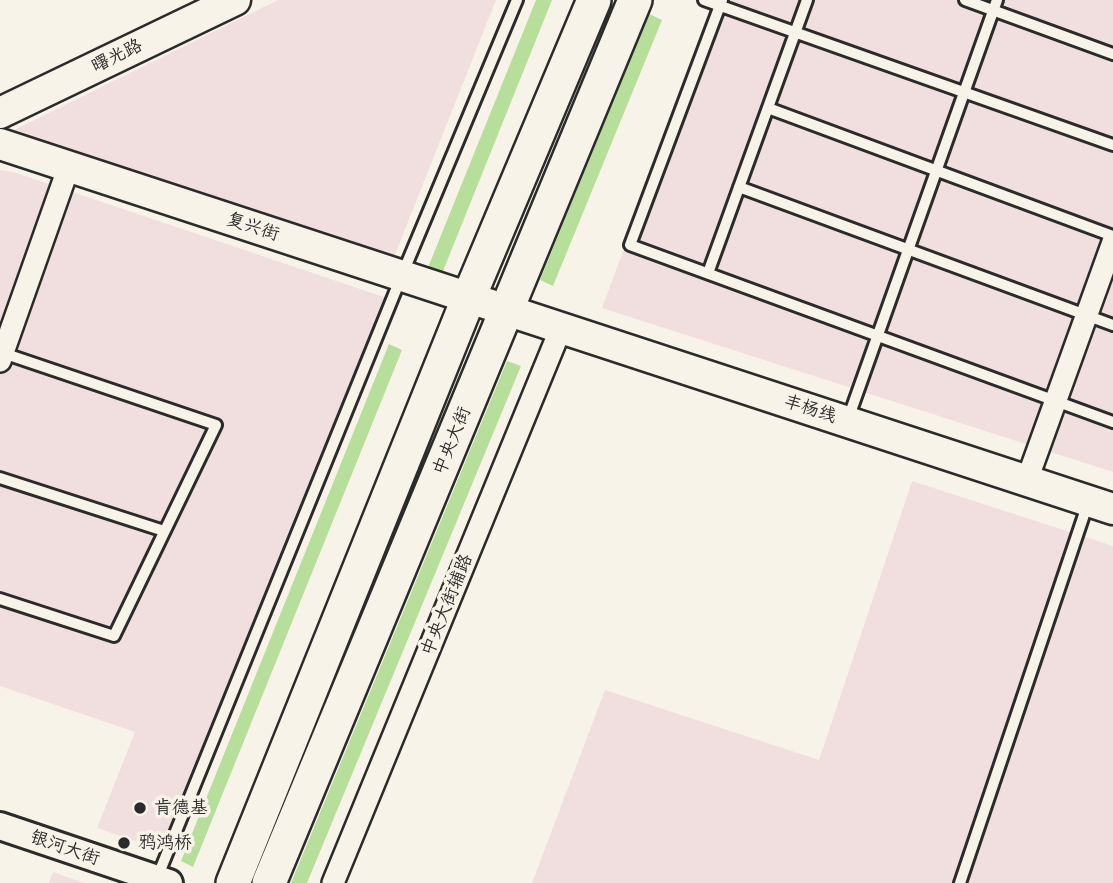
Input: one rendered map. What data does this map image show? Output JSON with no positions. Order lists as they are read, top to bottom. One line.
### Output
{"streets":{"main road":["曙光路","复兴街","丰杨线","中央大街"],"street":["中央大街辅路","银河大街"]},"crossings":[["复兴街","丰杨线"],["复兴街","中央大街"],["丰杨线","中央大街"],["丰杨线","中央大街辅路"]],"places":["肯德基","鸦鸿桥"]}
